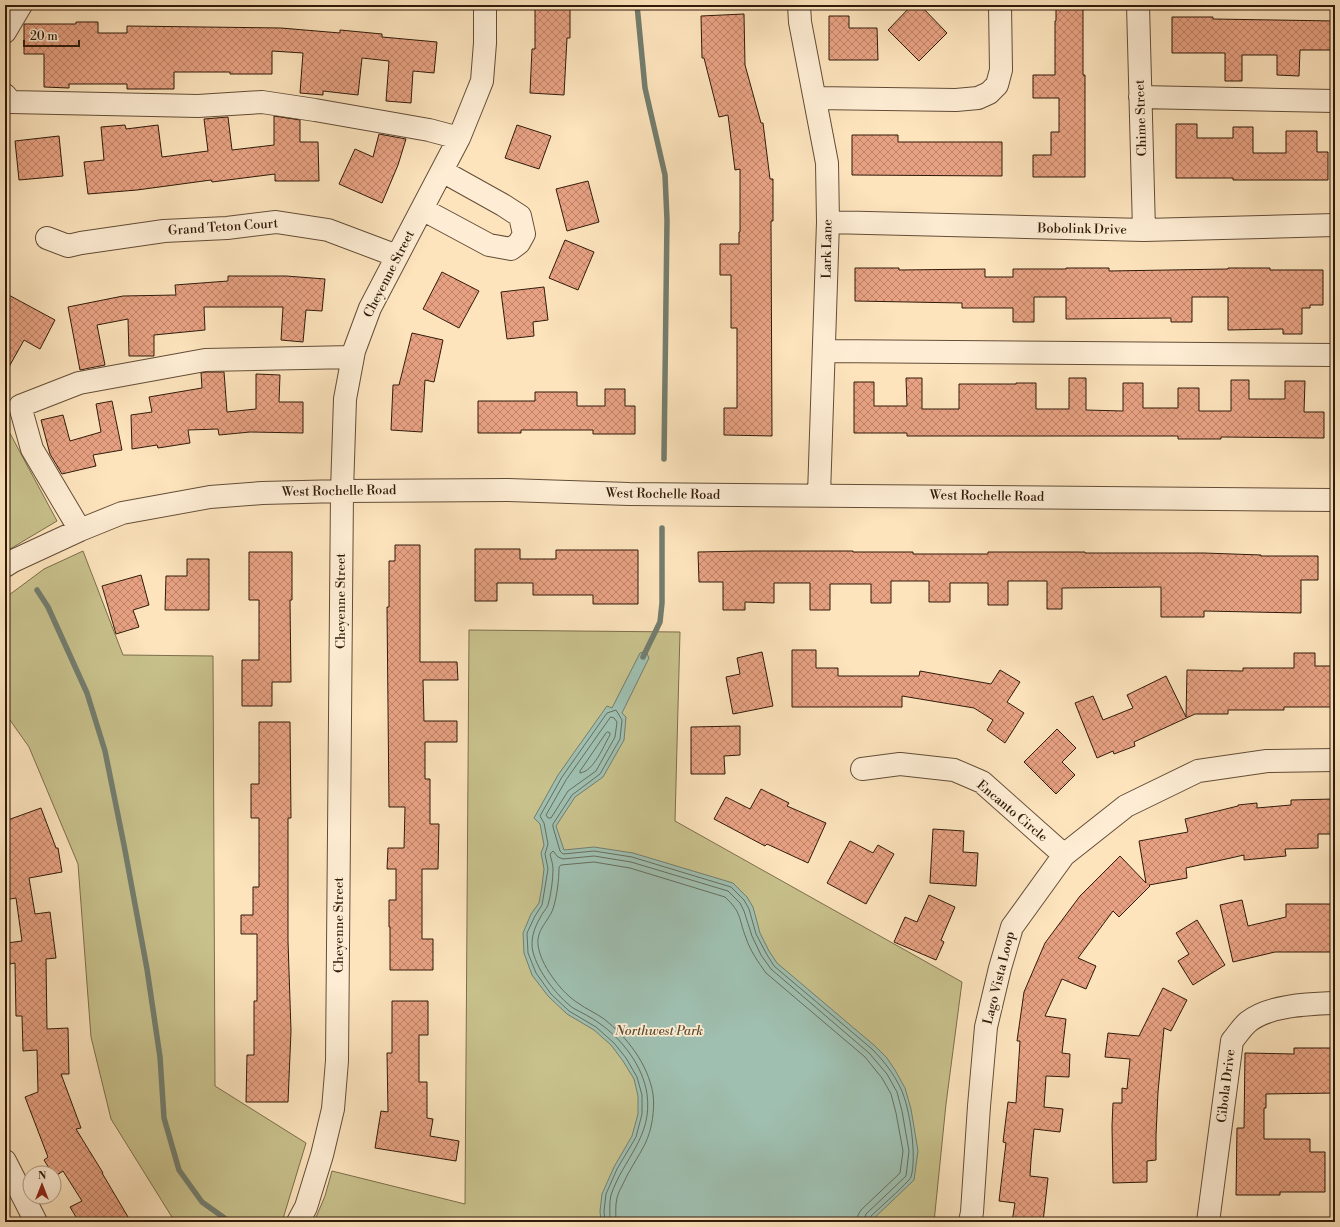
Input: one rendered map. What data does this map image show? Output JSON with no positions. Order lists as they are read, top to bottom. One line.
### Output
{"streets":{"street":["Chime Street","Grand Teton Court","Bobolink Drive","Lark Lane","Cheyenne Street","West Rochelle Road","Encanto Circle","Lago Vista Loop","Cibola Drive"]},"crossings":[["Chime Street","Bobolink Drive"],["Grand Teton Court","Cheyenne Street"],["Bobolink Drive","Lark Lane"],["Lark Lane","West Rochelle Road"],["Cheyenne Street","West Rochelle Road"],["Encanto Circle","Lago Vista Loop"]],"parks":["Northwest Park"],"scale_bar":"20 m","north":"top"}
